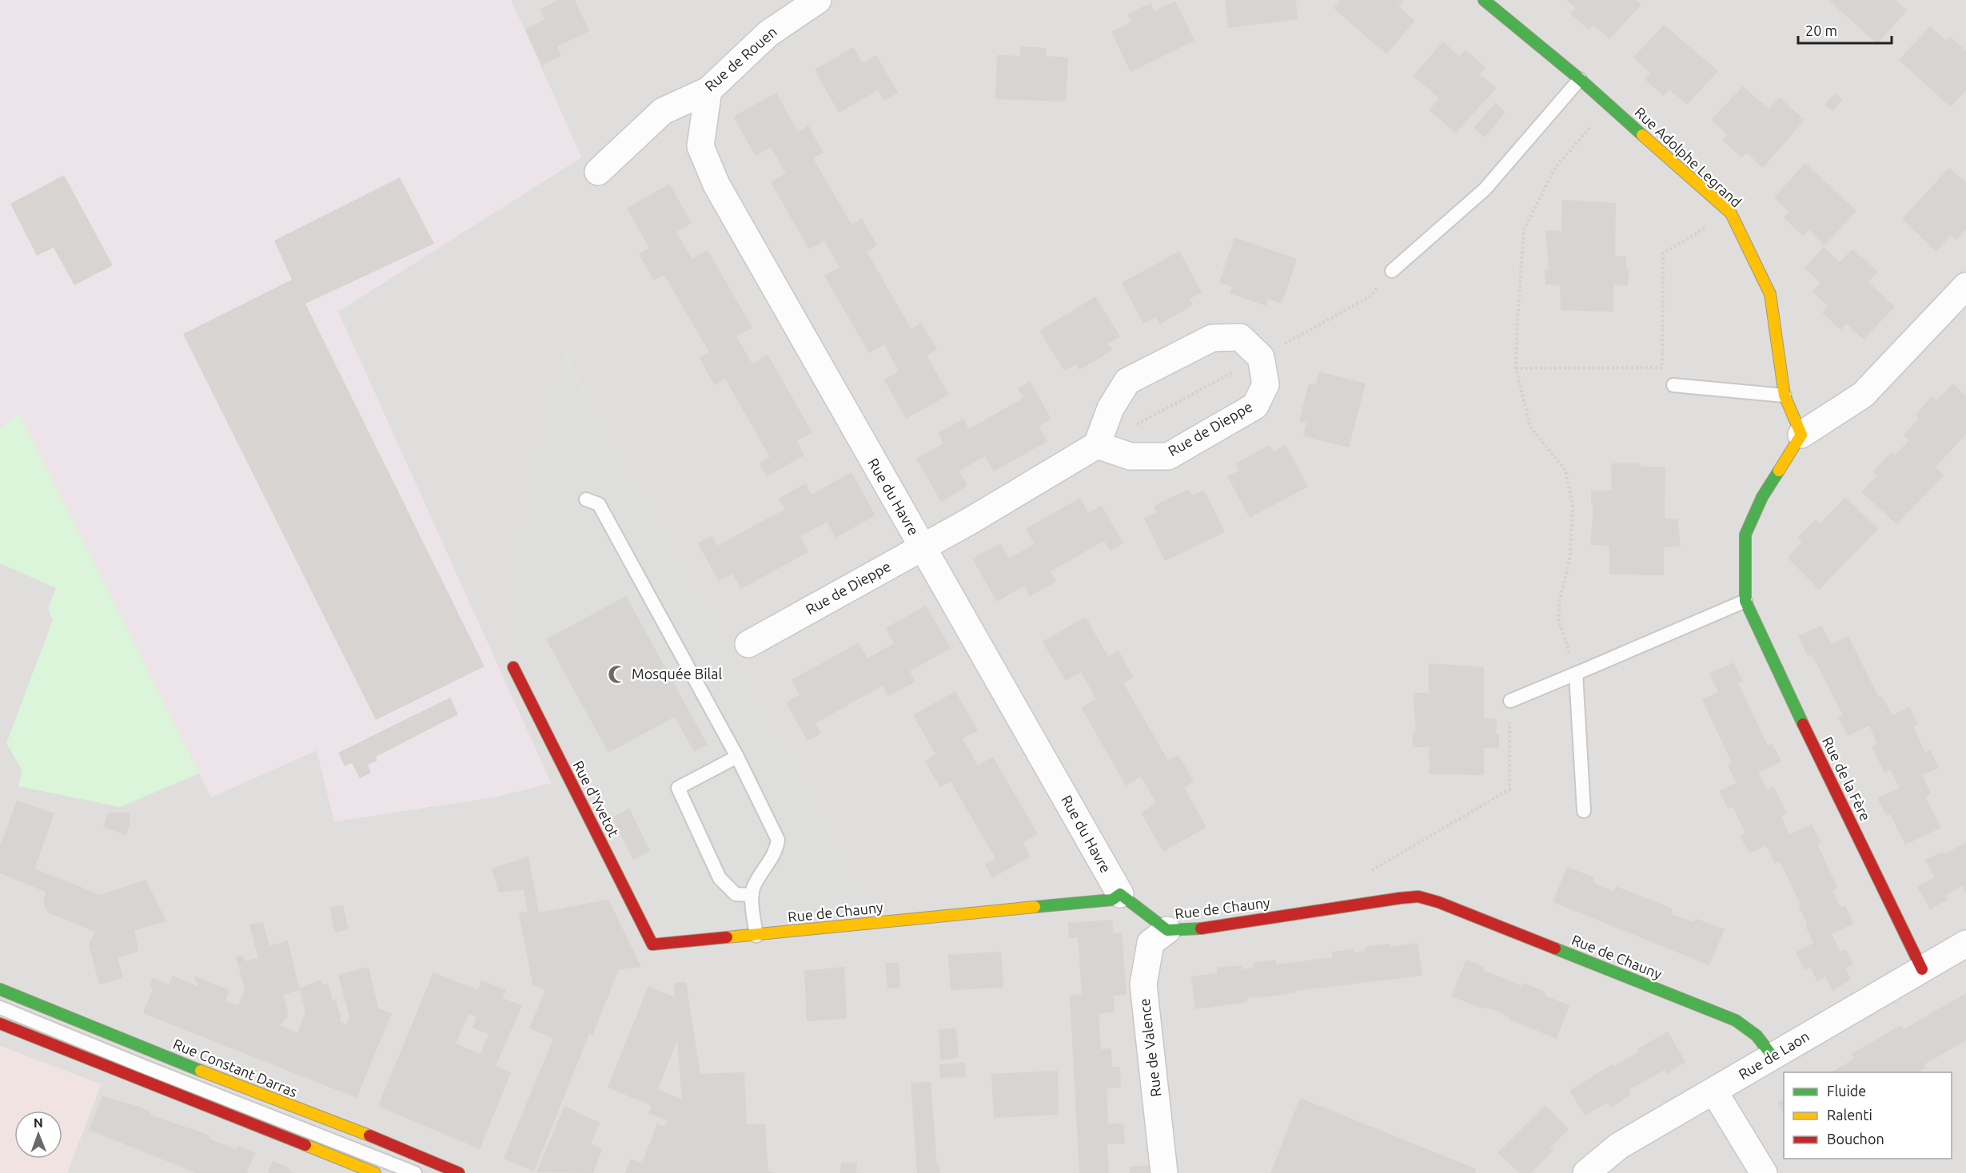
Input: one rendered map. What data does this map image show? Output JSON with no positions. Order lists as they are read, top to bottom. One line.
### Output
{"streets":{"street":["Rue de Rouen","Rue Adolphe Legrand","Rue de Dieppe","Rue du Havre","Rue de la Fère","Rue d'Yvetot","Rue de Chauny","Rue de Valence","Rue de Laon","Rue Constant Darras"]},"crossings":[["Rue de Rouen","Rue du Havre"],["Rue de Dieppe","Rue du Havre"],["Rue du Havre","Rue de Chauny"],["Rue de la Fère","Rue de Laon"],["Rue d'Yvetot","Rue de Chauny"],["Rue de Chauny","Rue de Valence"],["Rue de Chauny","Rue de Laon"]],"places":{"mosque":["Mosquée Bilal"]},"legend":["Fluide","Ralenti","Bouchon"],"scale_bar":"20 m","north":"top"}
